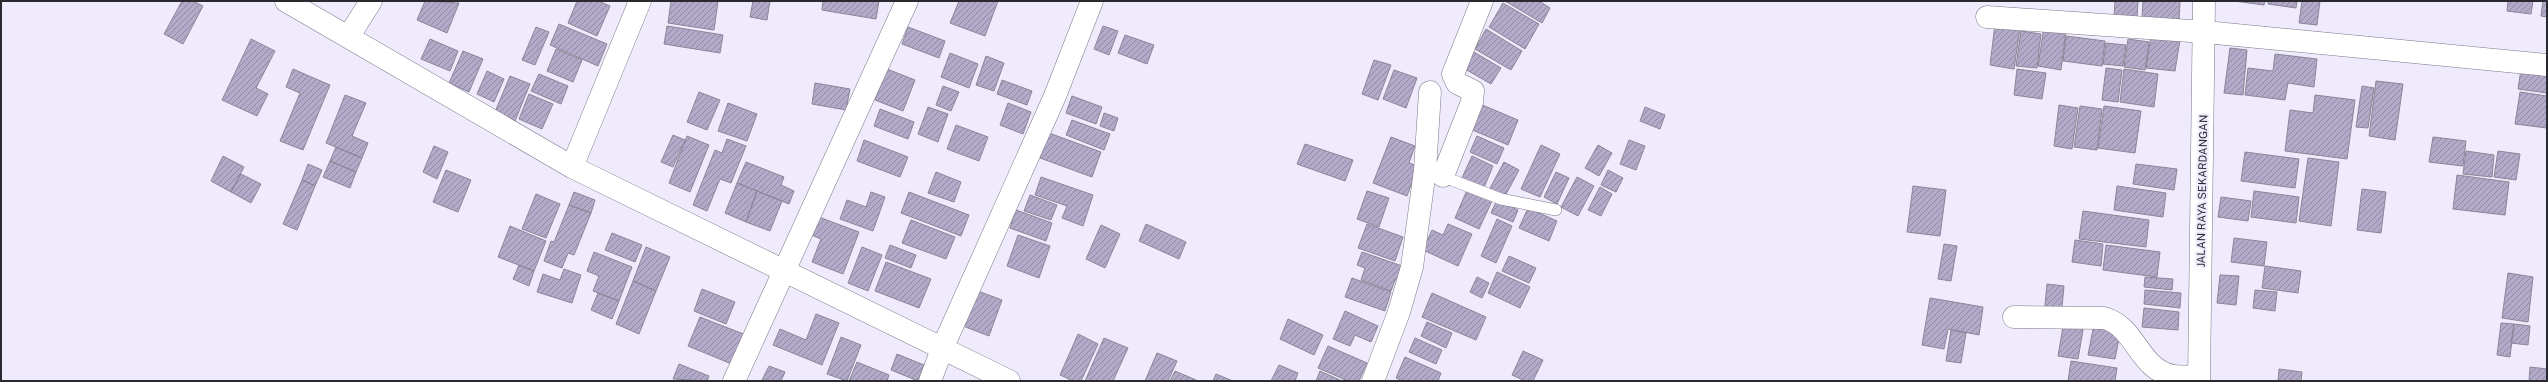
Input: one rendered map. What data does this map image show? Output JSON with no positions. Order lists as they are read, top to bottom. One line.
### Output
{"streets":{"street":["JALAN RAYA SEKARDANGAN"]}}
